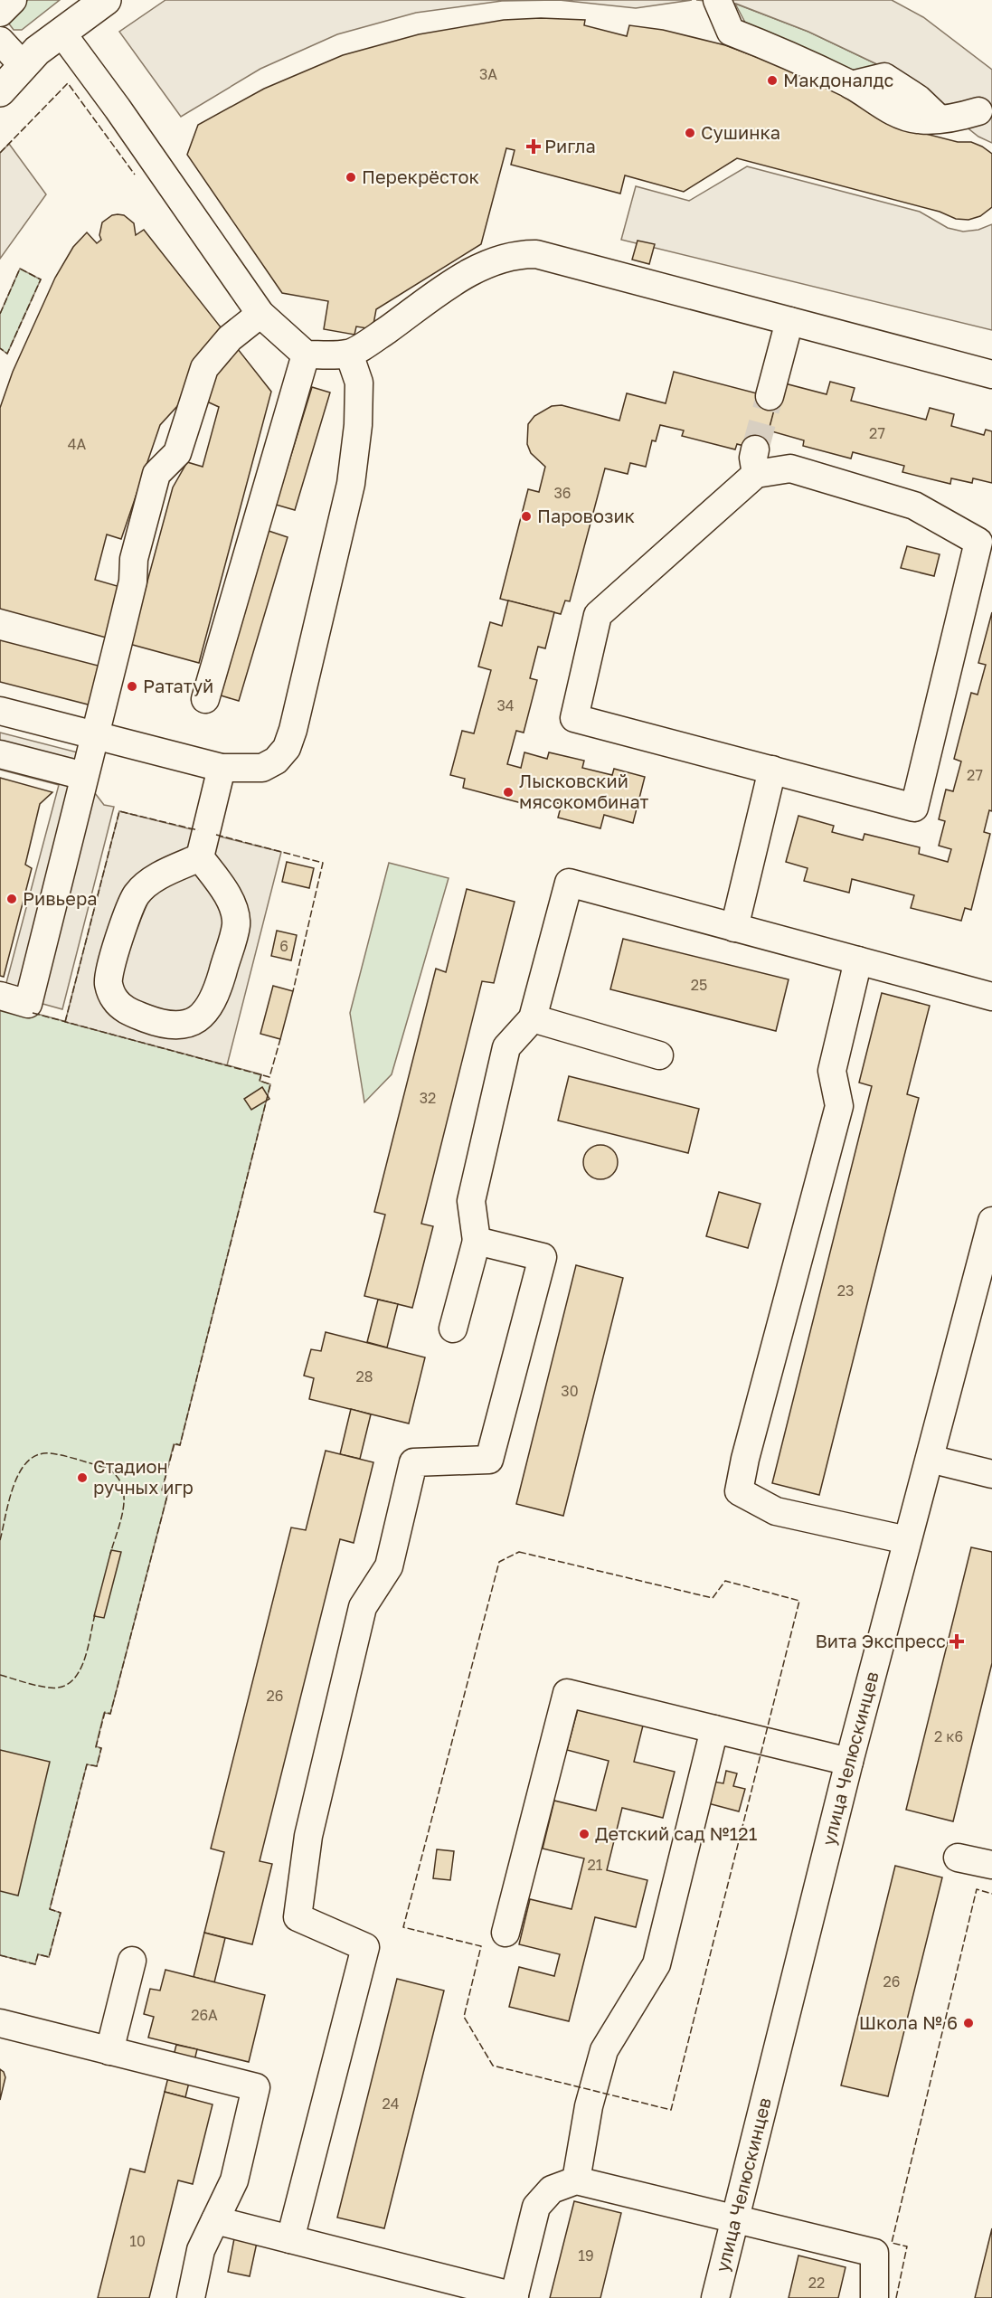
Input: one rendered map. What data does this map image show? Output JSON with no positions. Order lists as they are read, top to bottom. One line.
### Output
{"streets":{"street":["улица Челюскинцев"]},"places":{"other":["Макдоналдс","Сушинка","Перекрёсток","Паровозик","Рататуй","Лысковский мясокомбинат","Ривьера","Стадион ручных игр","Детский сад №121","Школа № 6"],"health":["Ригла","Вита Экспресс"]},"house_numbers":["3А","27","4А","36","34","27","6","25","32","23","28","30","26","2 к6","21","26","26А","24","10","19","22"]}
